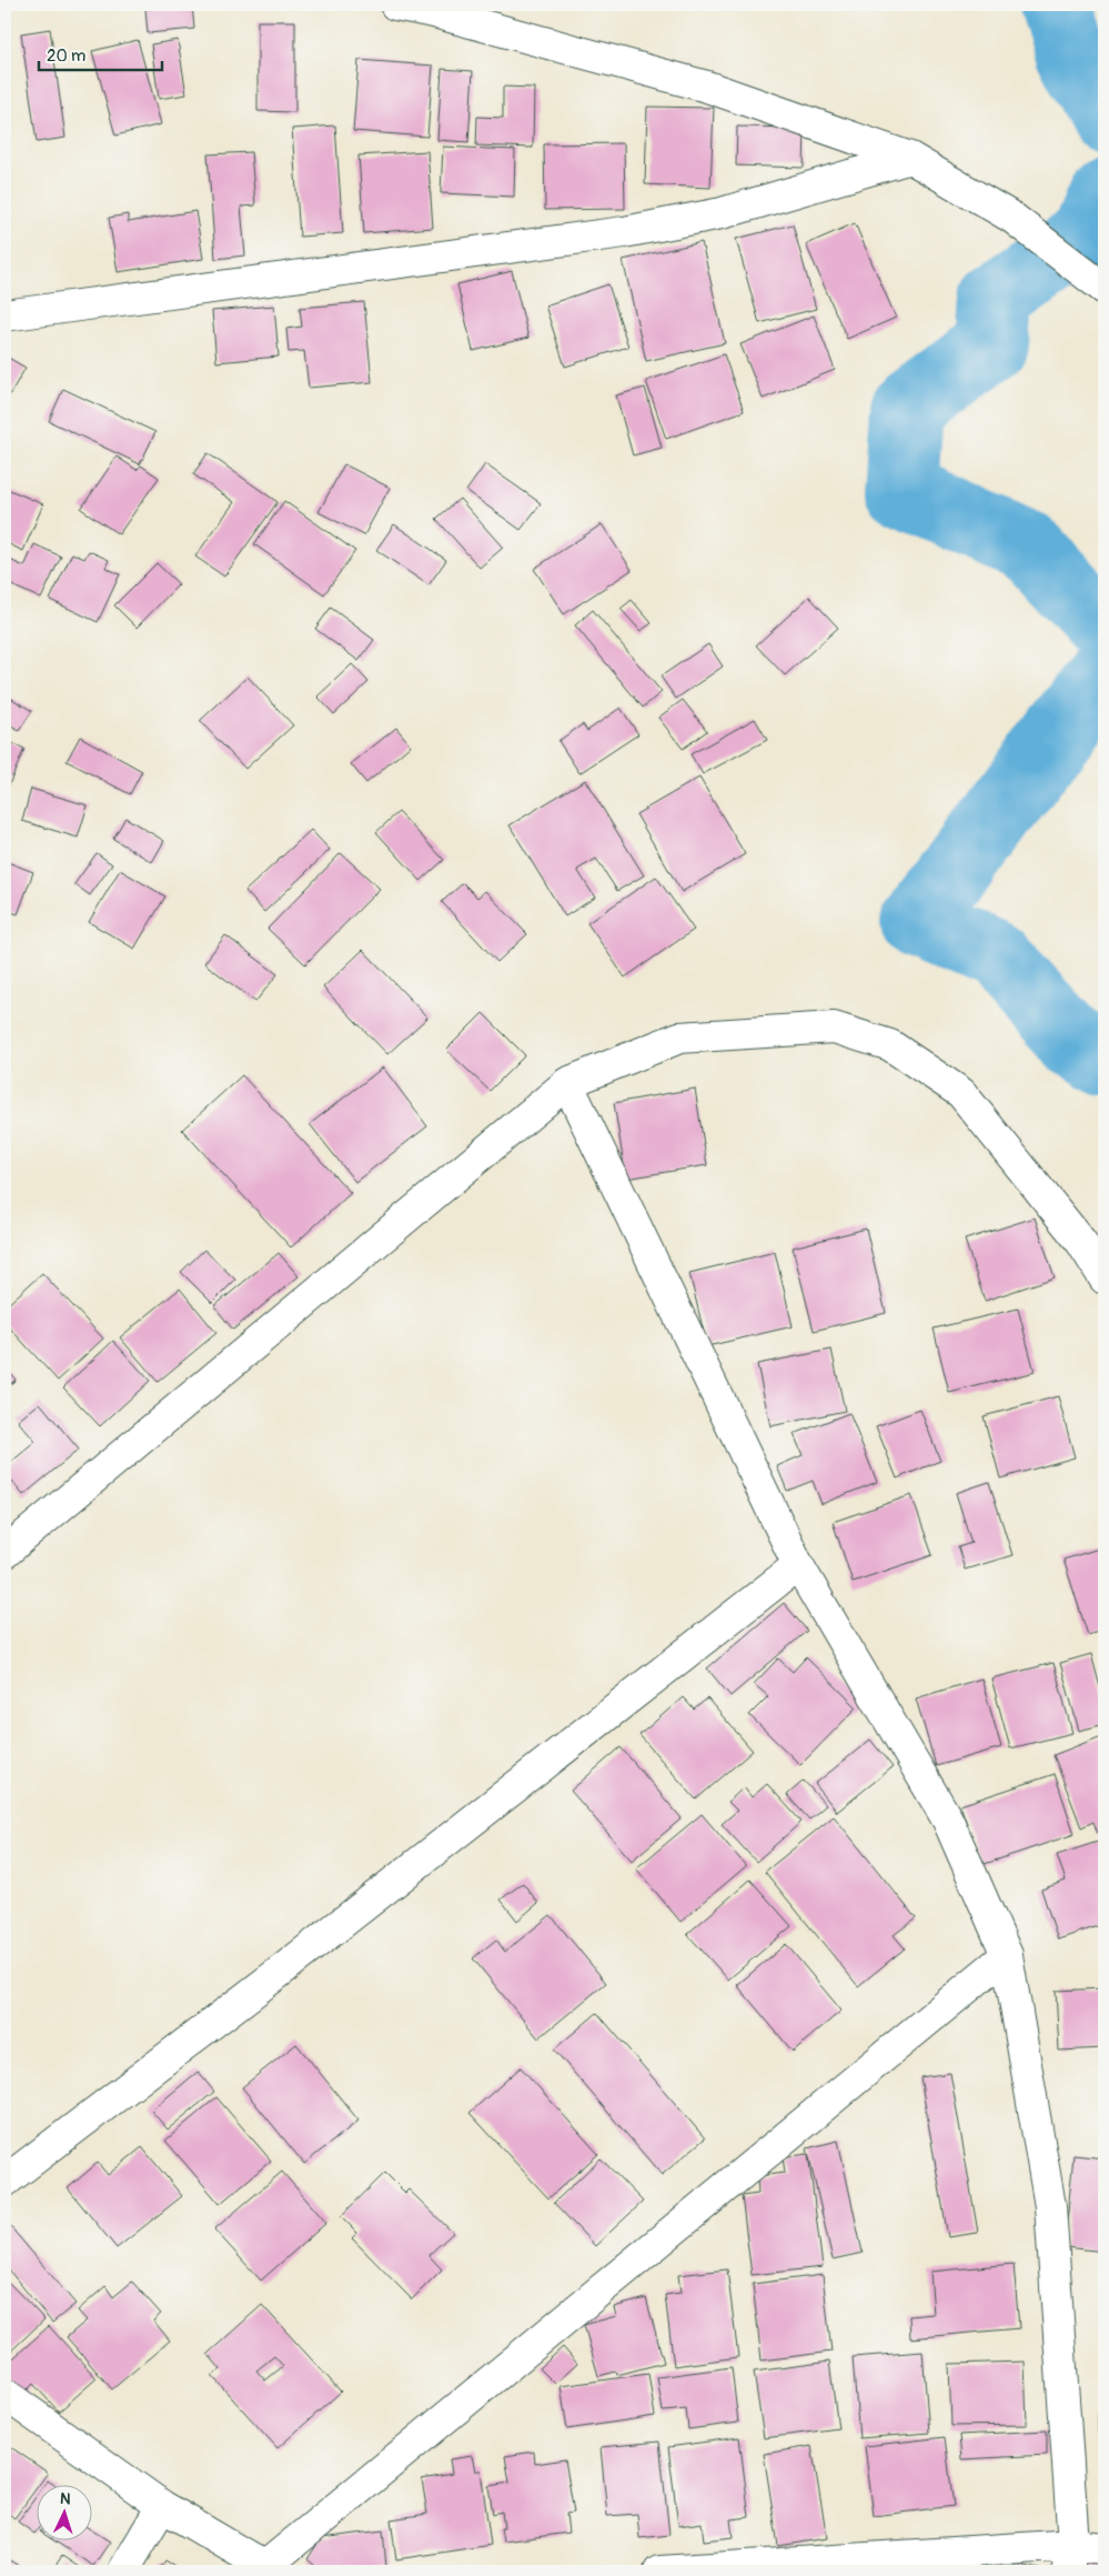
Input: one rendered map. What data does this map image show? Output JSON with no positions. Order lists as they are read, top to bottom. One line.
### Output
{"scale_bar":"20 m","north":"top"}
